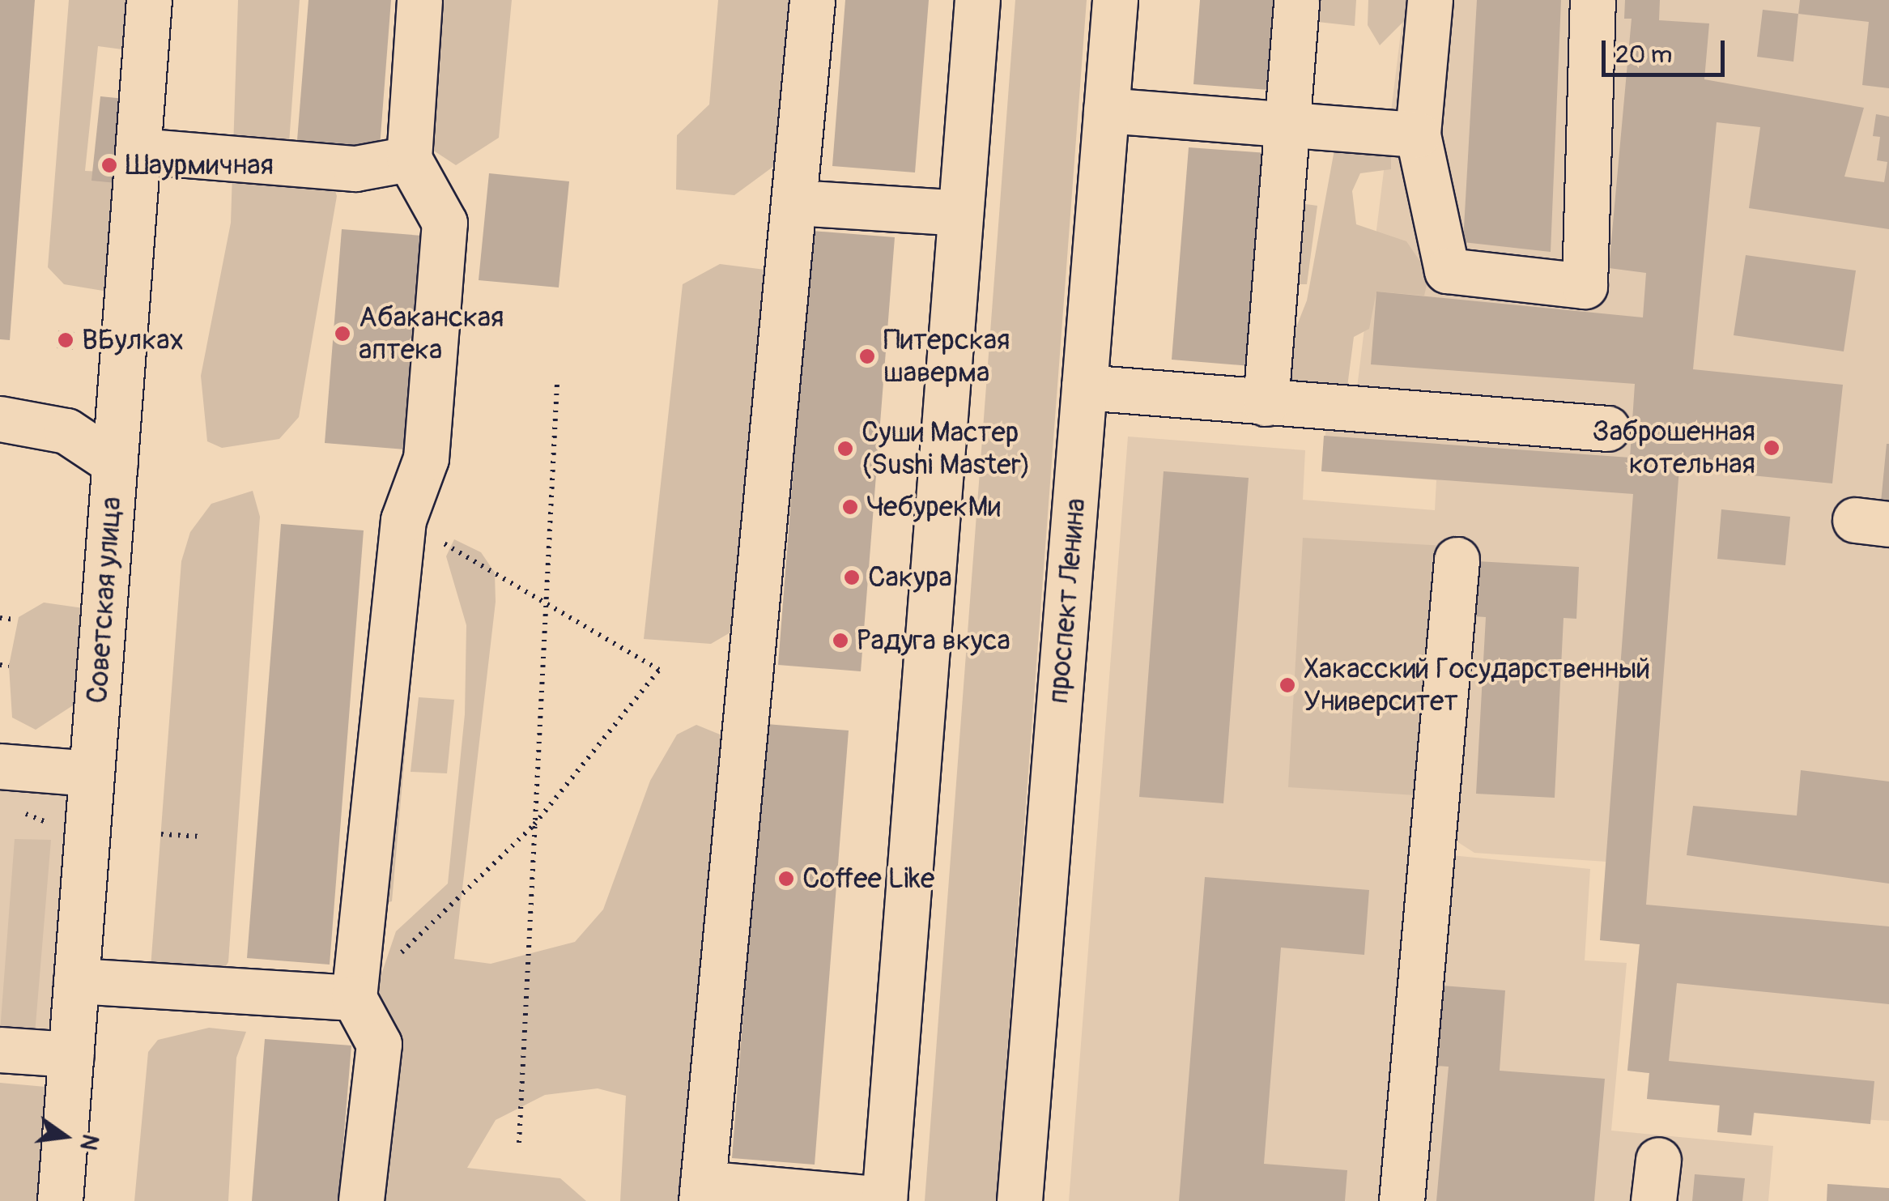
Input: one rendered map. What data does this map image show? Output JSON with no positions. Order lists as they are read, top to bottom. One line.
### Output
{"streets":{"street":["Советская улица","проспект Ленина"]},"places":["Шаурмичная","Абаканская аптека","ВБулках","Питерская шаверма","Заброшенная котельная","Суши Мастер (Sushi Master)","ЧебурекМи","Сакура","Радуга вкуса","Хакасский Государственный Университет","Coffee Like"],"scale_bar":"20 m","north":"right"}
